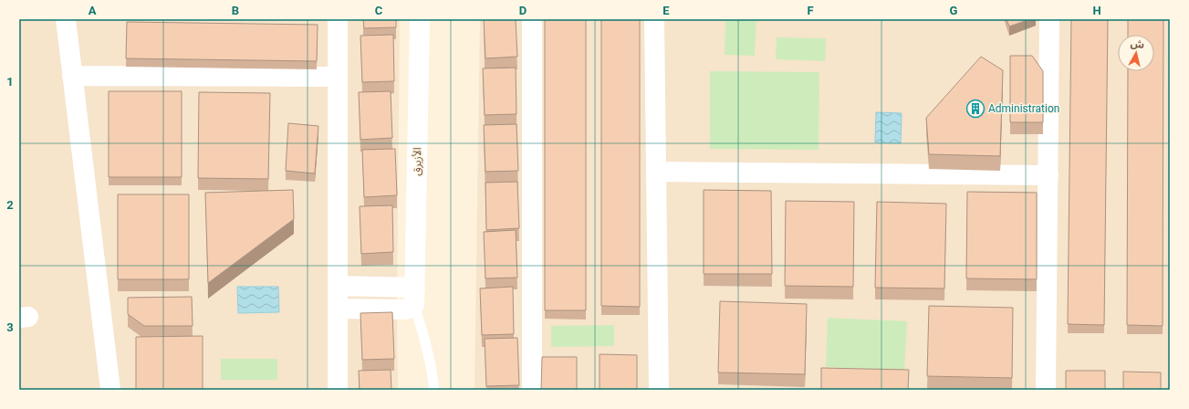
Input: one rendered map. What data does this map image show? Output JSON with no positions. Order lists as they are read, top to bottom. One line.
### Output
{"streets":{"street":["الأزيرق"]},"places":{"building":["Administration"]},"north":"top","grid":{"columns":["A","B","C","D","E","F","G","H"],"rows":["1","2","3"]}}
